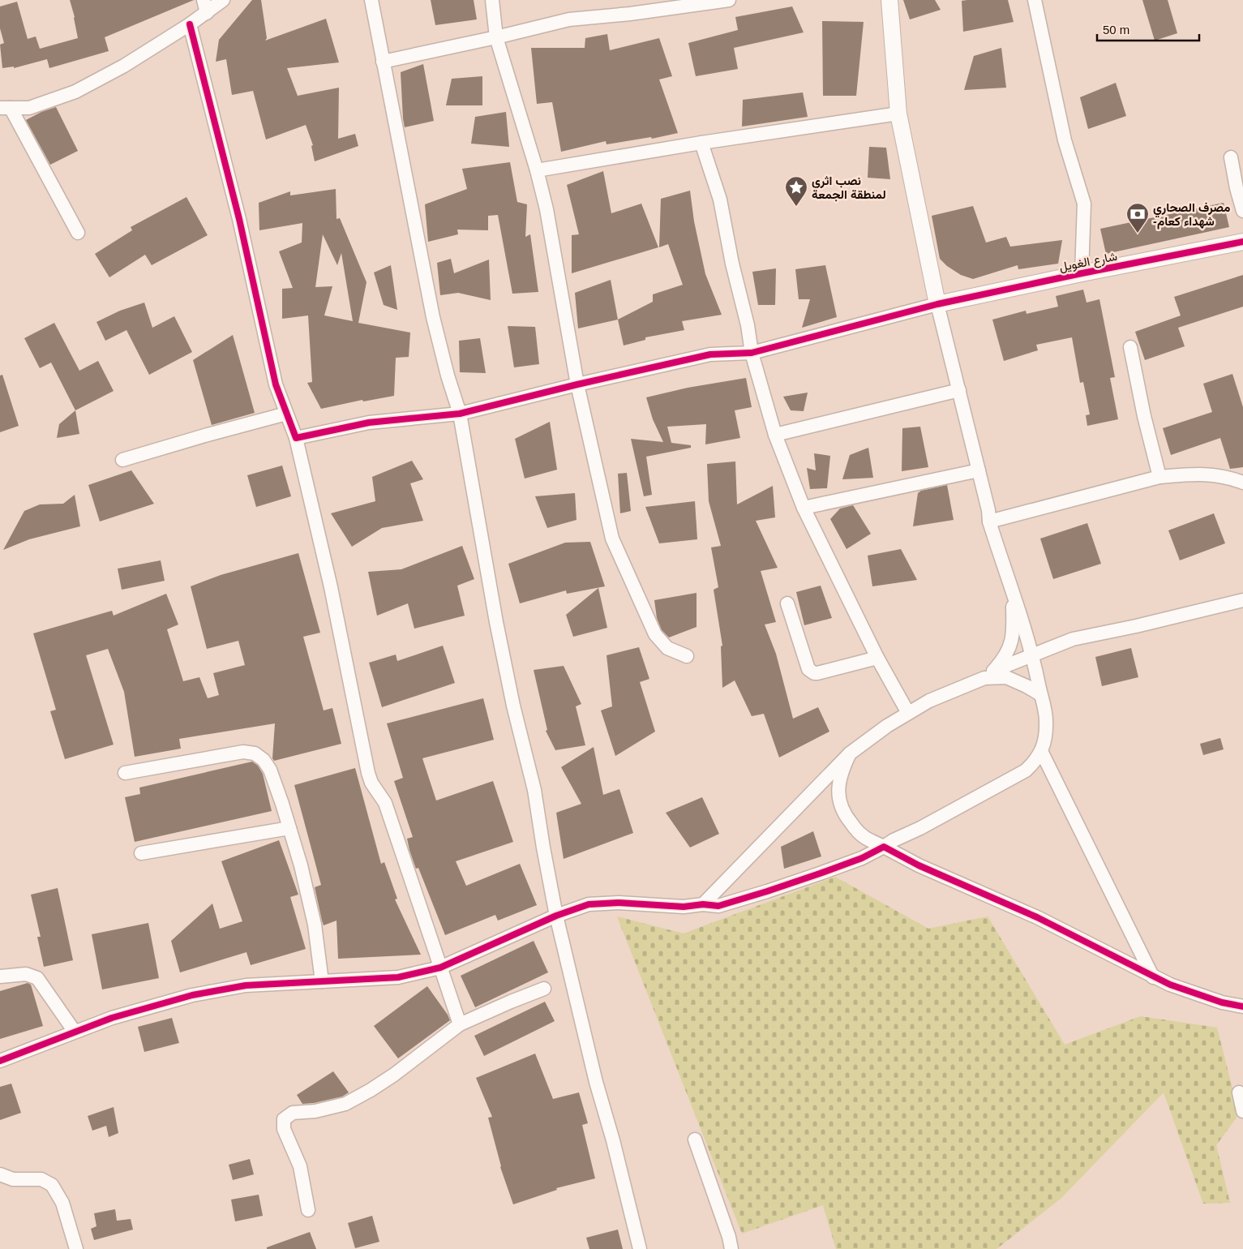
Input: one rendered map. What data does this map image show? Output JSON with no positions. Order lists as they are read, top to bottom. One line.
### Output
{"streets":{"street":["شارع الغويل"]},"places":{"place":["نصب اثري لمنطقة الجمعة"],"bank":["مصرف الصحاري -شهداء كعام"]},"scale_bar":"50 m"}
